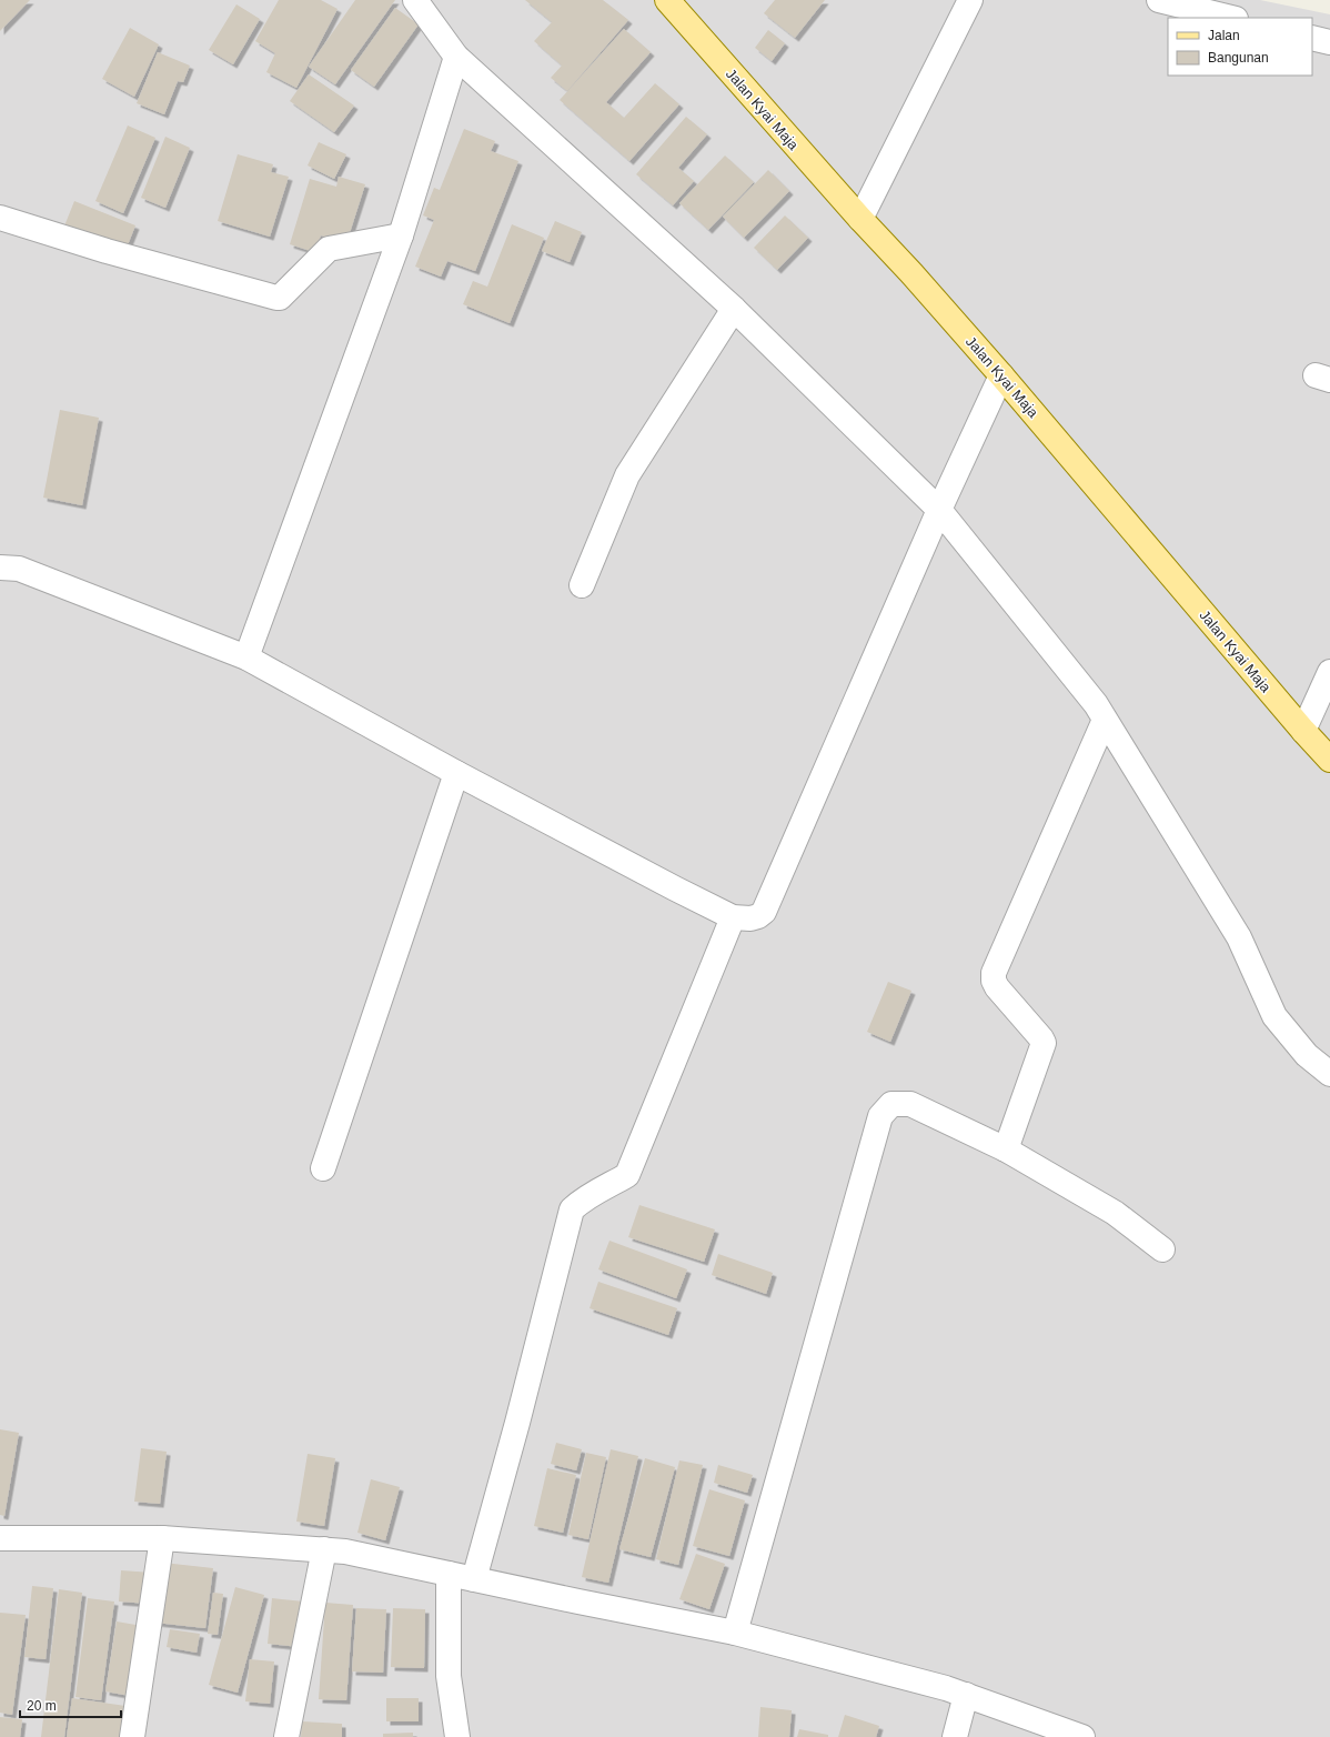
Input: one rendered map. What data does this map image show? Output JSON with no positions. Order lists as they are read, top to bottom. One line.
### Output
{"streets":{"main road":["Jalan Kyai Maja"]},"legend":["Jalan","Bangunan"],"scale_bar":"20 m"}
